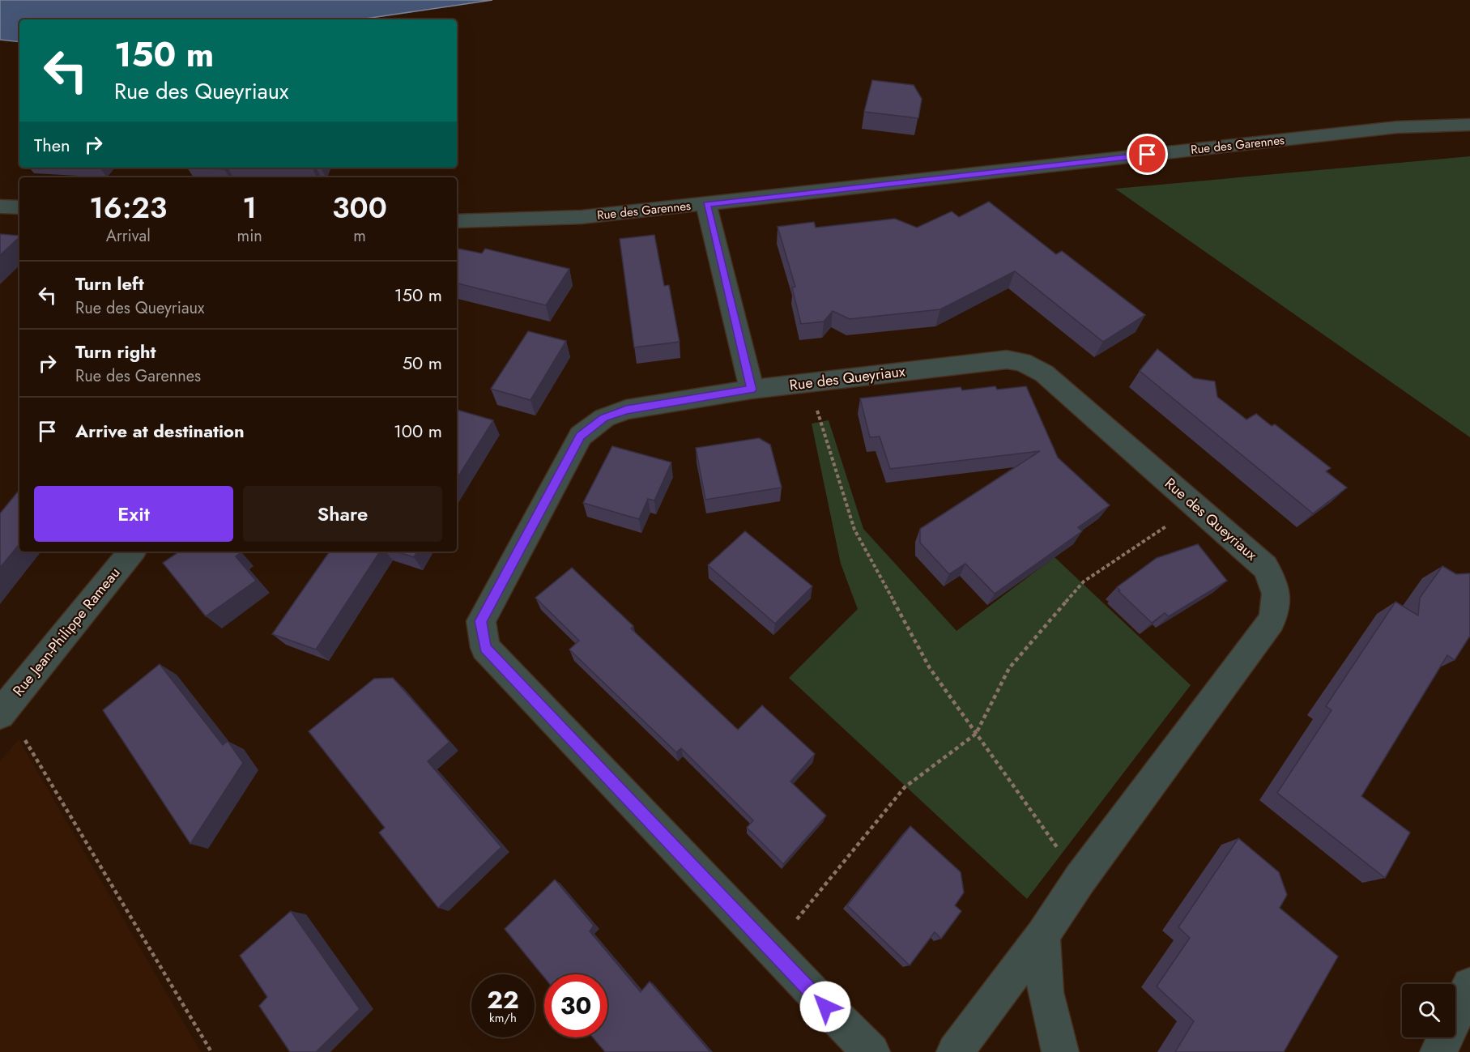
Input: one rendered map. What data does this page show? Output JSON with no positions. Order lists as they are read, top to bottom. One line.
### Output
{"streets":{"street":["Rue des Garennes","Rue des Queyriaux","Rue Jean-Philippe Rameau"]},"page":{"turn":["150 m","Rue des Queyriaux"],"then":"Then","eta":["16:23","Arrival","1","min","300","m"],"list":[{"name":"Turn left","note":"Rue des Queyriaux","value":"150 m"},{"name":"Turn right","note":"Rue des Garennes","value":"50 m"},{"name":"Arrive at destination","value":"100 m"}],"buttons":["Exit","Share"],"speed":"22 km/h","limit":"30"}}
